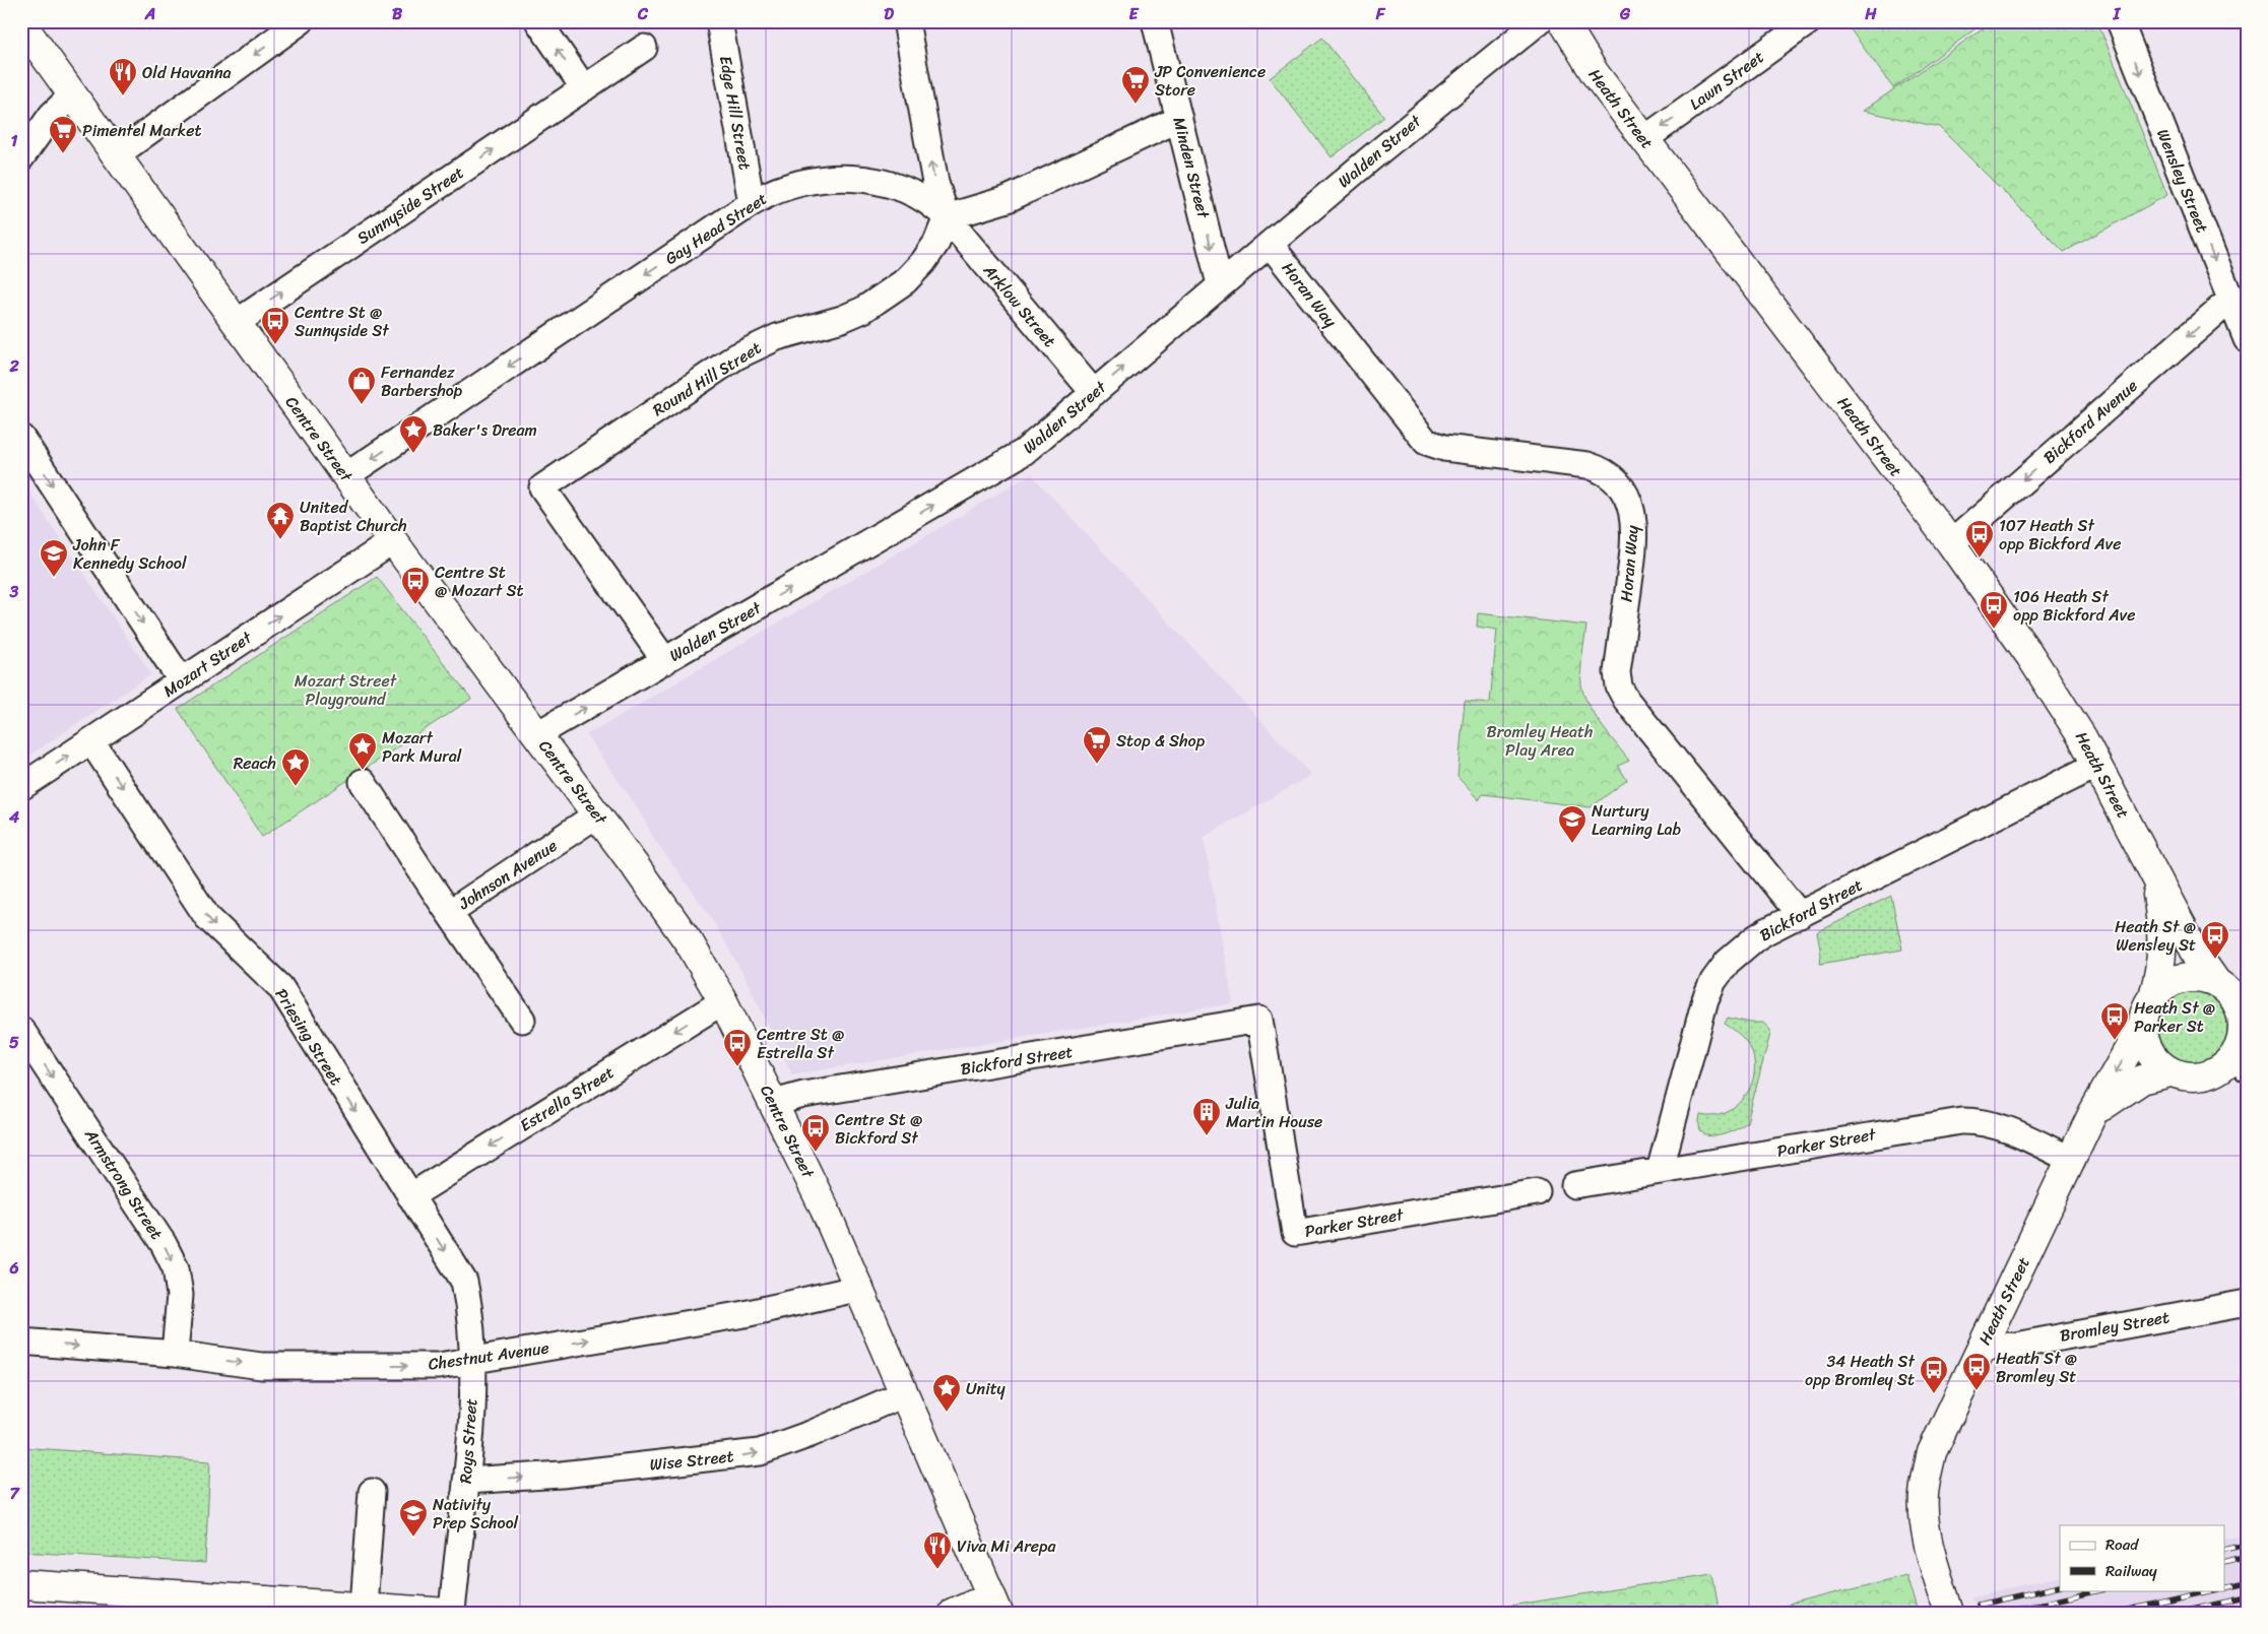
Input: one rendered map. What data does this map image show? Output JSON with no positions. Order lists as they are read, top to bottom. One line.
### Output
{"streets":{"main road":["Heath Street","Centre Street"],"street":["Lawn Street","Edge Hill Street","Walden Street","Minden Street","Wensley Street","Sunnyside Street","Gay Head Street","Horan Way","Arklow Street","Round Hill Street","Bickford Avenue","Mozart Street","Johnson Avenue","Bickford Street","Priesing Street","Estrella Street","Parker Street","Armstrong Street","Bromley Street","Chestnut Avenue","Roys Street","Wise Street"]},"crossings":[["Lawn Street","Heath Street"],["Heath Street","Bickford Avenue"],["Heath Street","Bickford Street"],["Heath Street","Parker Street"],["Heath Street","Bromley Street"],["Edge Hill Street","Gay Head Street"],["Walden Street","Minden Street"],["Walden Street","Horan Way"],["Walden Street","Arklow Street"],["Walden Street","Round Hill Street"],["Walden Street","Centre Street"],["Wensley Street","Bickford Avenue"],["Sunnyside Street","Centre Street"],["Gay Head Street","Arklow Street"],["Gay Head Street","Round Hill Street"],["Gay Head Street","Centre Street"],["Horan Way","Bickford Street"],["Arklow Street","Round Hill Street"],["Centre Street","Mozart Street"],["Centre Street","Johnson Avenue"],["Centre Street","Bickford Street"],["Centre Street","Estrella Street"],["Centre Street","Chestnut Avenue"],["Centre Street","Wise Street"],["Mozart Street","Priesing Street"],["Bickford Street","Parker Street"],["Priesing Street","Estrella Street"],["Priesing Street","Chestnut Avenue"],["Priesing Street","Roys Street"],["Armstrong Street","Chestnut Avenue"],["Chestnut Avenue","Roys Street"],["Roys Street","Wise Street"]],"one_way":["Lawn Street","Walden Street","Minden Street","Wensley Street","Gay Head Street","Bickford Avenue","Mozart Street","Priesing Street","Estrella Street","Armstrong Street","Chestnut Avenue","Wise Street"],"parks":["Mozart Street Playground","Bromley Heath Play Area"],"places":{"restaurant":["Old Havanna","Viva Mi Arepa"],"supermarket":["JP Convenience Store","Pimentel Market","Stop & Shop"],"bus stop":["Centre St @ Sunnyside St","107 Heath St opp Bickford Ave","Centre St @ Mozart St","106 Heath St opp Bickford Ave","Heath St @ Wensley St","Heath St @ Parker St","Centre St @ Estrella St","Centre St @ Bickford St","Heath St @ Bromley St","34 Heath St opp Bromley St"],"shop":["Fernandez Barbershop"],"place":["Baker's Dream","Mozart Park Mural","Reach","Unity"],"temple":["United Baptist Church"],"school or university":["John F Kennedy School","Nurtury Learning Lab","Nativity Prep School"],"building":["Julia Martin House"]},"legend":["Road","Railway"],"grid":{"columns":["A","B","C","D","E","F","G","H","I"],"rows":["1","2","3","4","5","6","7"]}}
